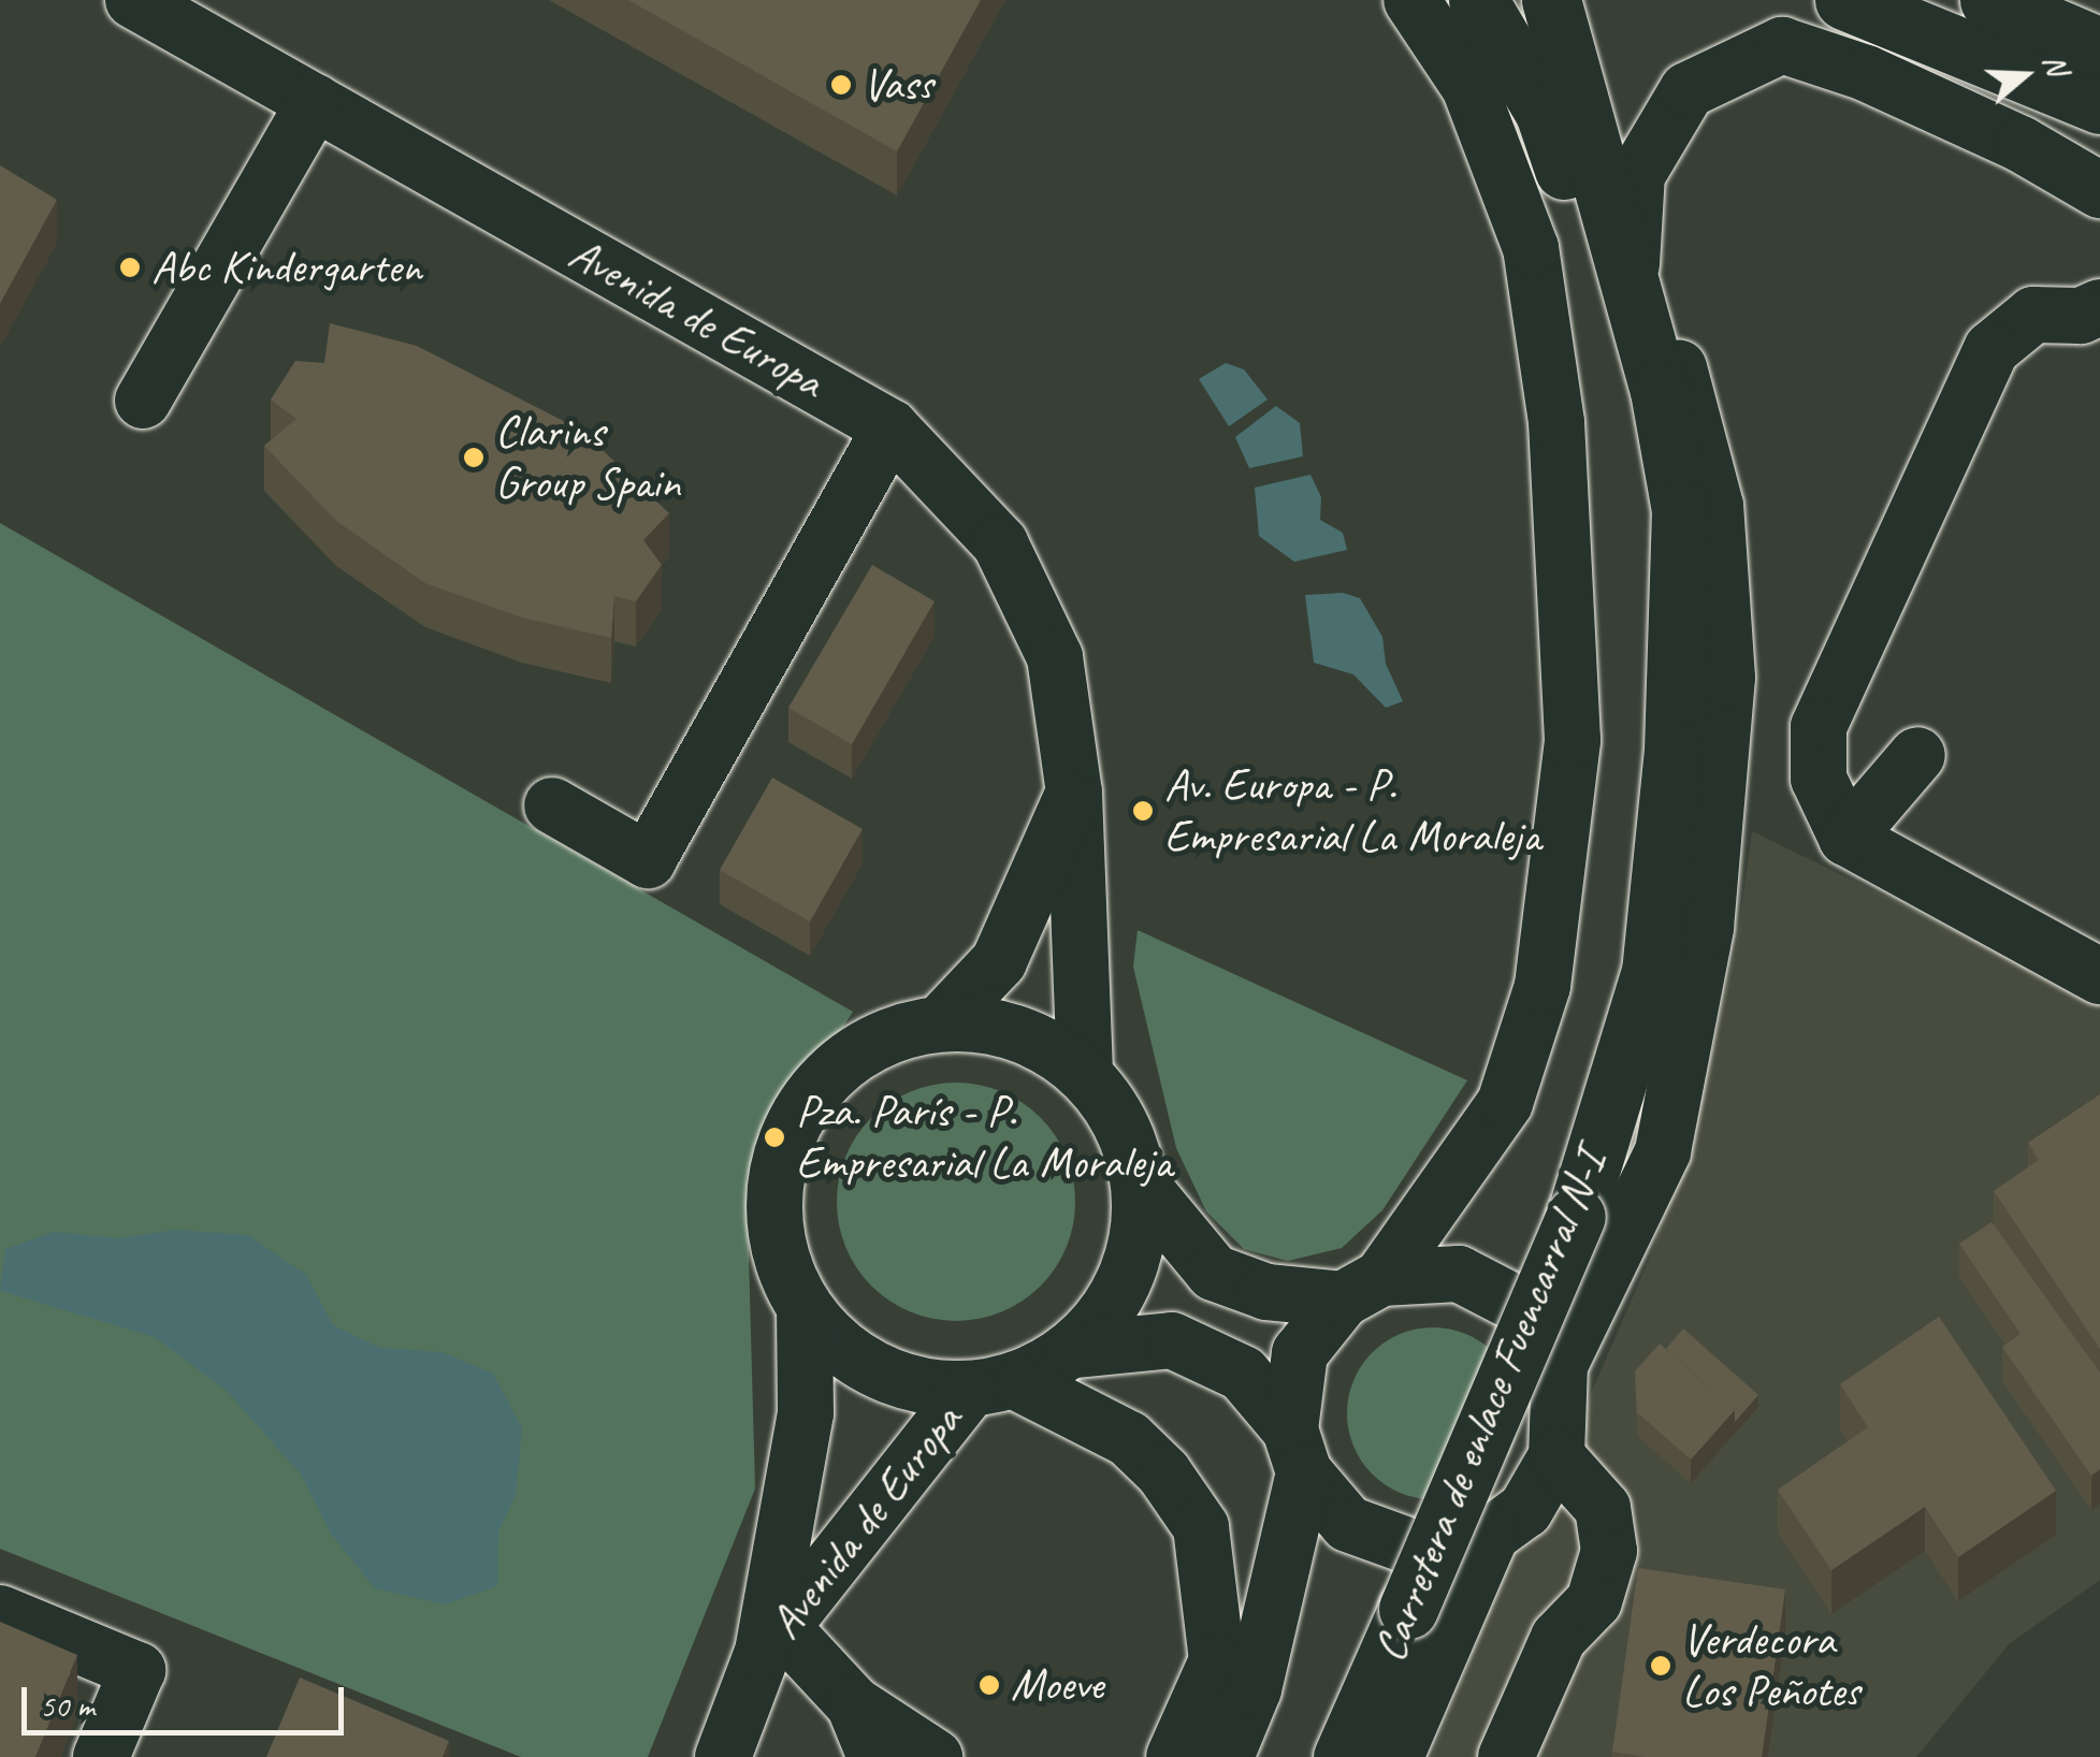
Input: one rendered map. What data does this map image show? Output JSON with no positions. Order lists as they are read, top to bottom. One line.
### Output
{"streets":{"main road":["Carretera de enlace Fuencarral N-I"],"street":["Avenida de Europa"]},"places":["Vass","Abc Kindergarten","Clarins Group Spain","Av. Europa - P. Empresarial La Moraleja","Pza. París - P. Empresarial La Moraleja","Verdecora Los Peñotes","Moeve"],"scale_bar":"50 m","north":"right"}
